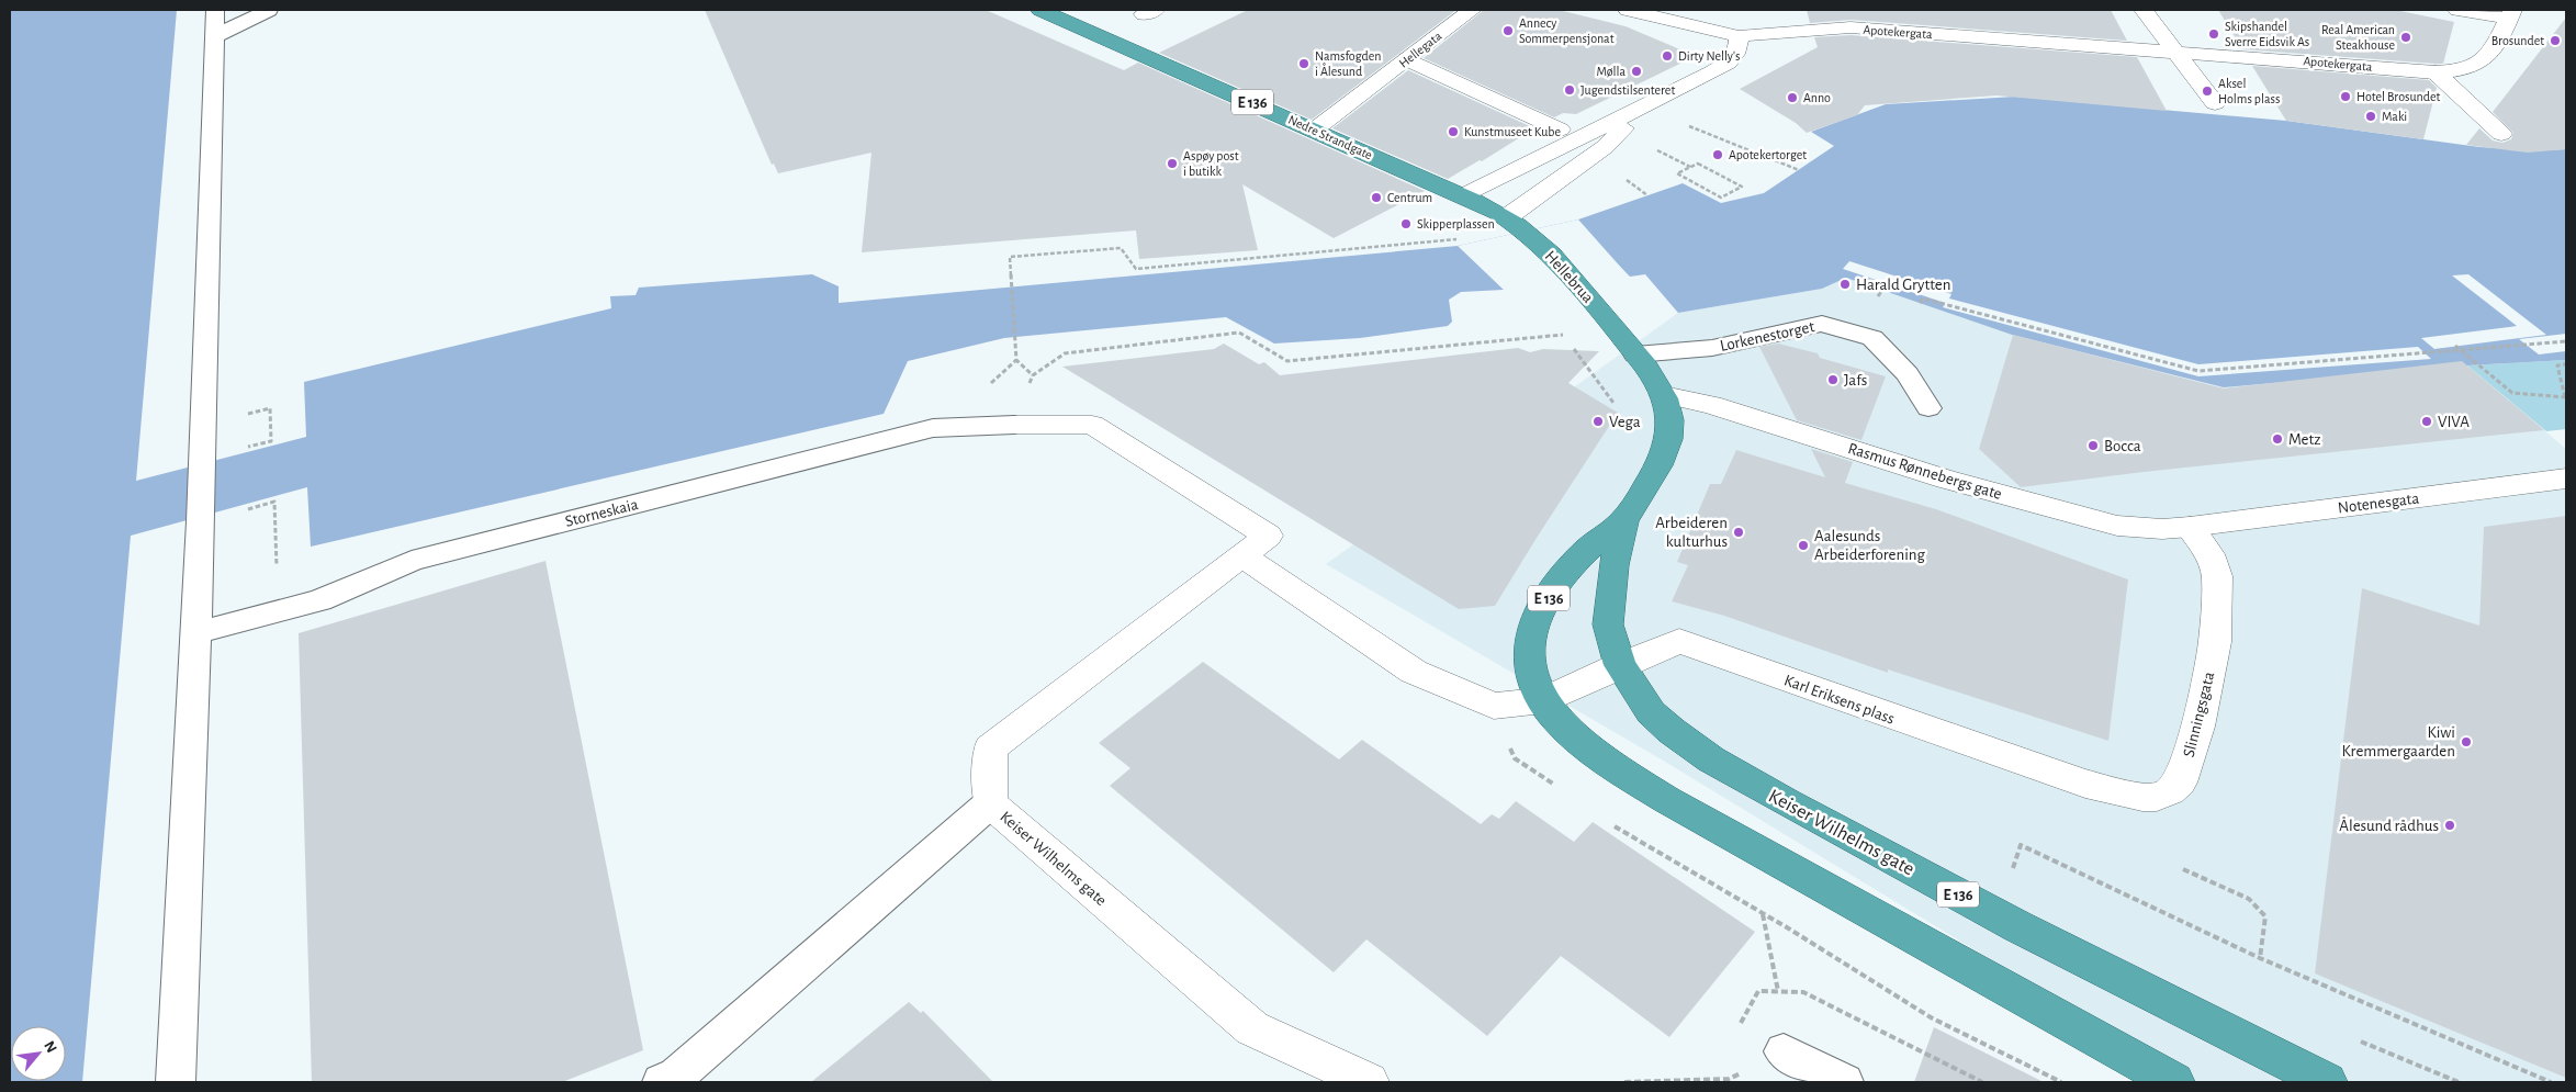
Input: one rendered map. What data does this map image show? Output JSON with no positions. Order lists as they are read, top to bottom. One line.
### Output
{"streets":{"highway":["E 136","Nedre Strandgate","Hellebrua","Keiser Wilhelms gate"],"street":["Apotekergata","Hellegata","Rasmus Rønnebergs gate","Notenesgata","Karl Eriksens plass","Slinningsgata"],"lane":["Lorkenestorget","Storneskaia"]},"crossings":[["Hellegata","Nedre Strandgate"],["E 136","Hellebrua"],["E 136","Lorkenestorget"],["E 136","Rasmus Rønnebergs gate"],["E 136","Keiser Wilhelms gate"],["Nedre Strandgate","Hellebrua"],["Hellebrua","Lorkenestorget"],["Rasmus Rønnebergs gate","Notenesgata"],["Rasmus Rønnebergs gate","Slinningsgata"],["Notenesgata","Slinningsgata"],["Storneskaia","Keiser Wilhelms gate"],["Karl Eriksens plass","Slinningsgata"],["Karl Eriksens plass","Keiser Wilhelms gate"]],"places":["Annecy Sommerpensjonat","Skipshandel Sverre Eidsvik As","Real American Steakhouse","Brosundet","Dirty Nelly's","Namsfogden i Ålesund","Mølla","Jugendstilsenteret","Aksel Holms plass","Hotel Brosundet","Anno","Maki","Kunstmuseet Kube","Apotekertorget","Aspøy post i butikk","Centrum","Skipperplassen","Harald Grytten","Jafs","Vega","VIVA","Metz","Bocca","Arbeideren kulturhus","Aalesunds Arbeiderforening","Kiwi Kremmergaarden","Ålesund rådhus"],"north":"top right"}
